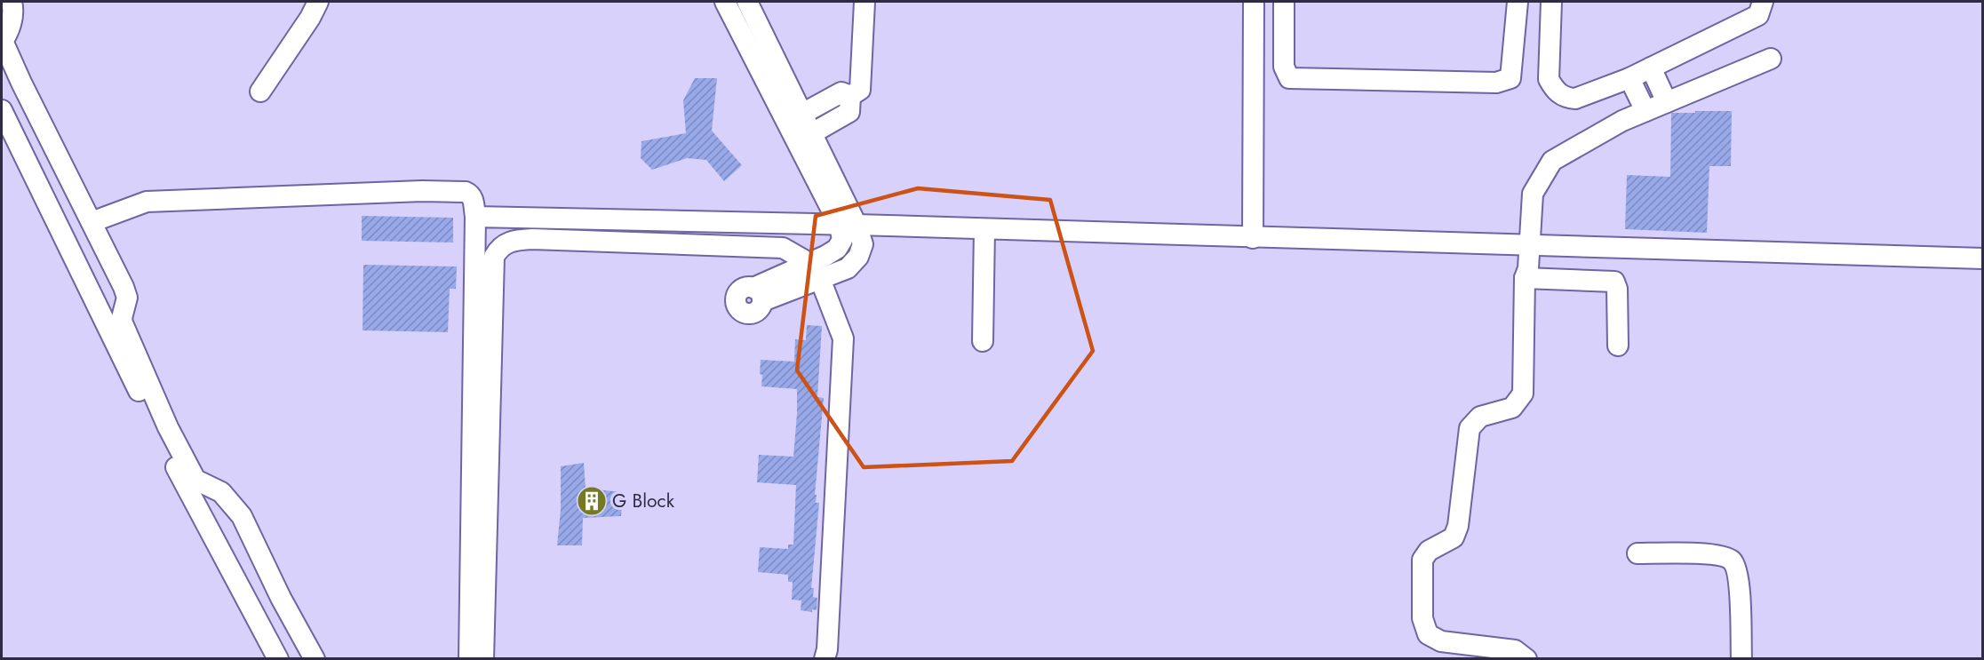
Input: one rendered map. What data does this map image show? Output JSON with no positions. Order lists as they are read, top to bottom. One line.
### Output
{"places":{"building":["G Block"]}}
